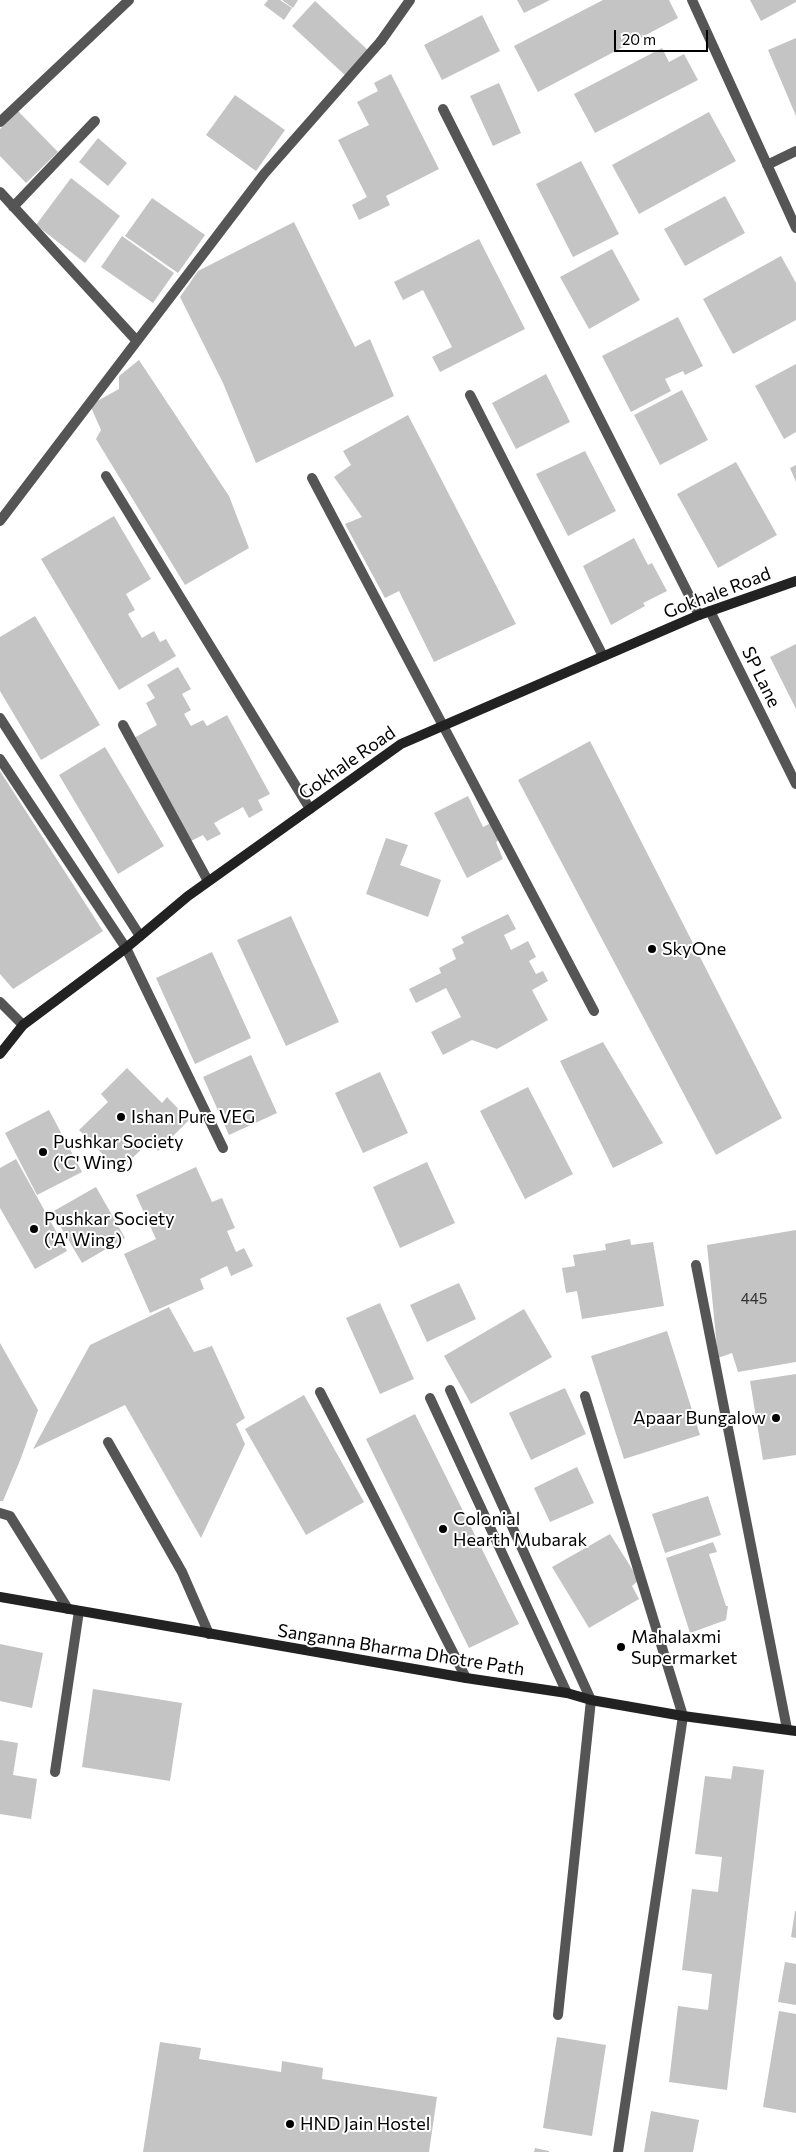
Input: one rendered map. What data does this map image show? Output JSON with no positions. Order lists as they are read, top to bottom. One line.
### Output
{"streets":{"street":["Gokhale Road","SP Lane","Sanganna Bharma Dhotre Path"]},"crossings":[["Gokhale Road","SP Lane"]],"places":["SkyOne","Ishan Pure VEG","Pushkar Society ('C' Wing)","Pushkar Society ('A' Wing)","Apaar Bungalow","Colonial Hearth Mubarak","Mahalaxmi Supermarket","HND Jain Hostel"],"house_numbers":["445"],"scale_bar":"20 m"}
